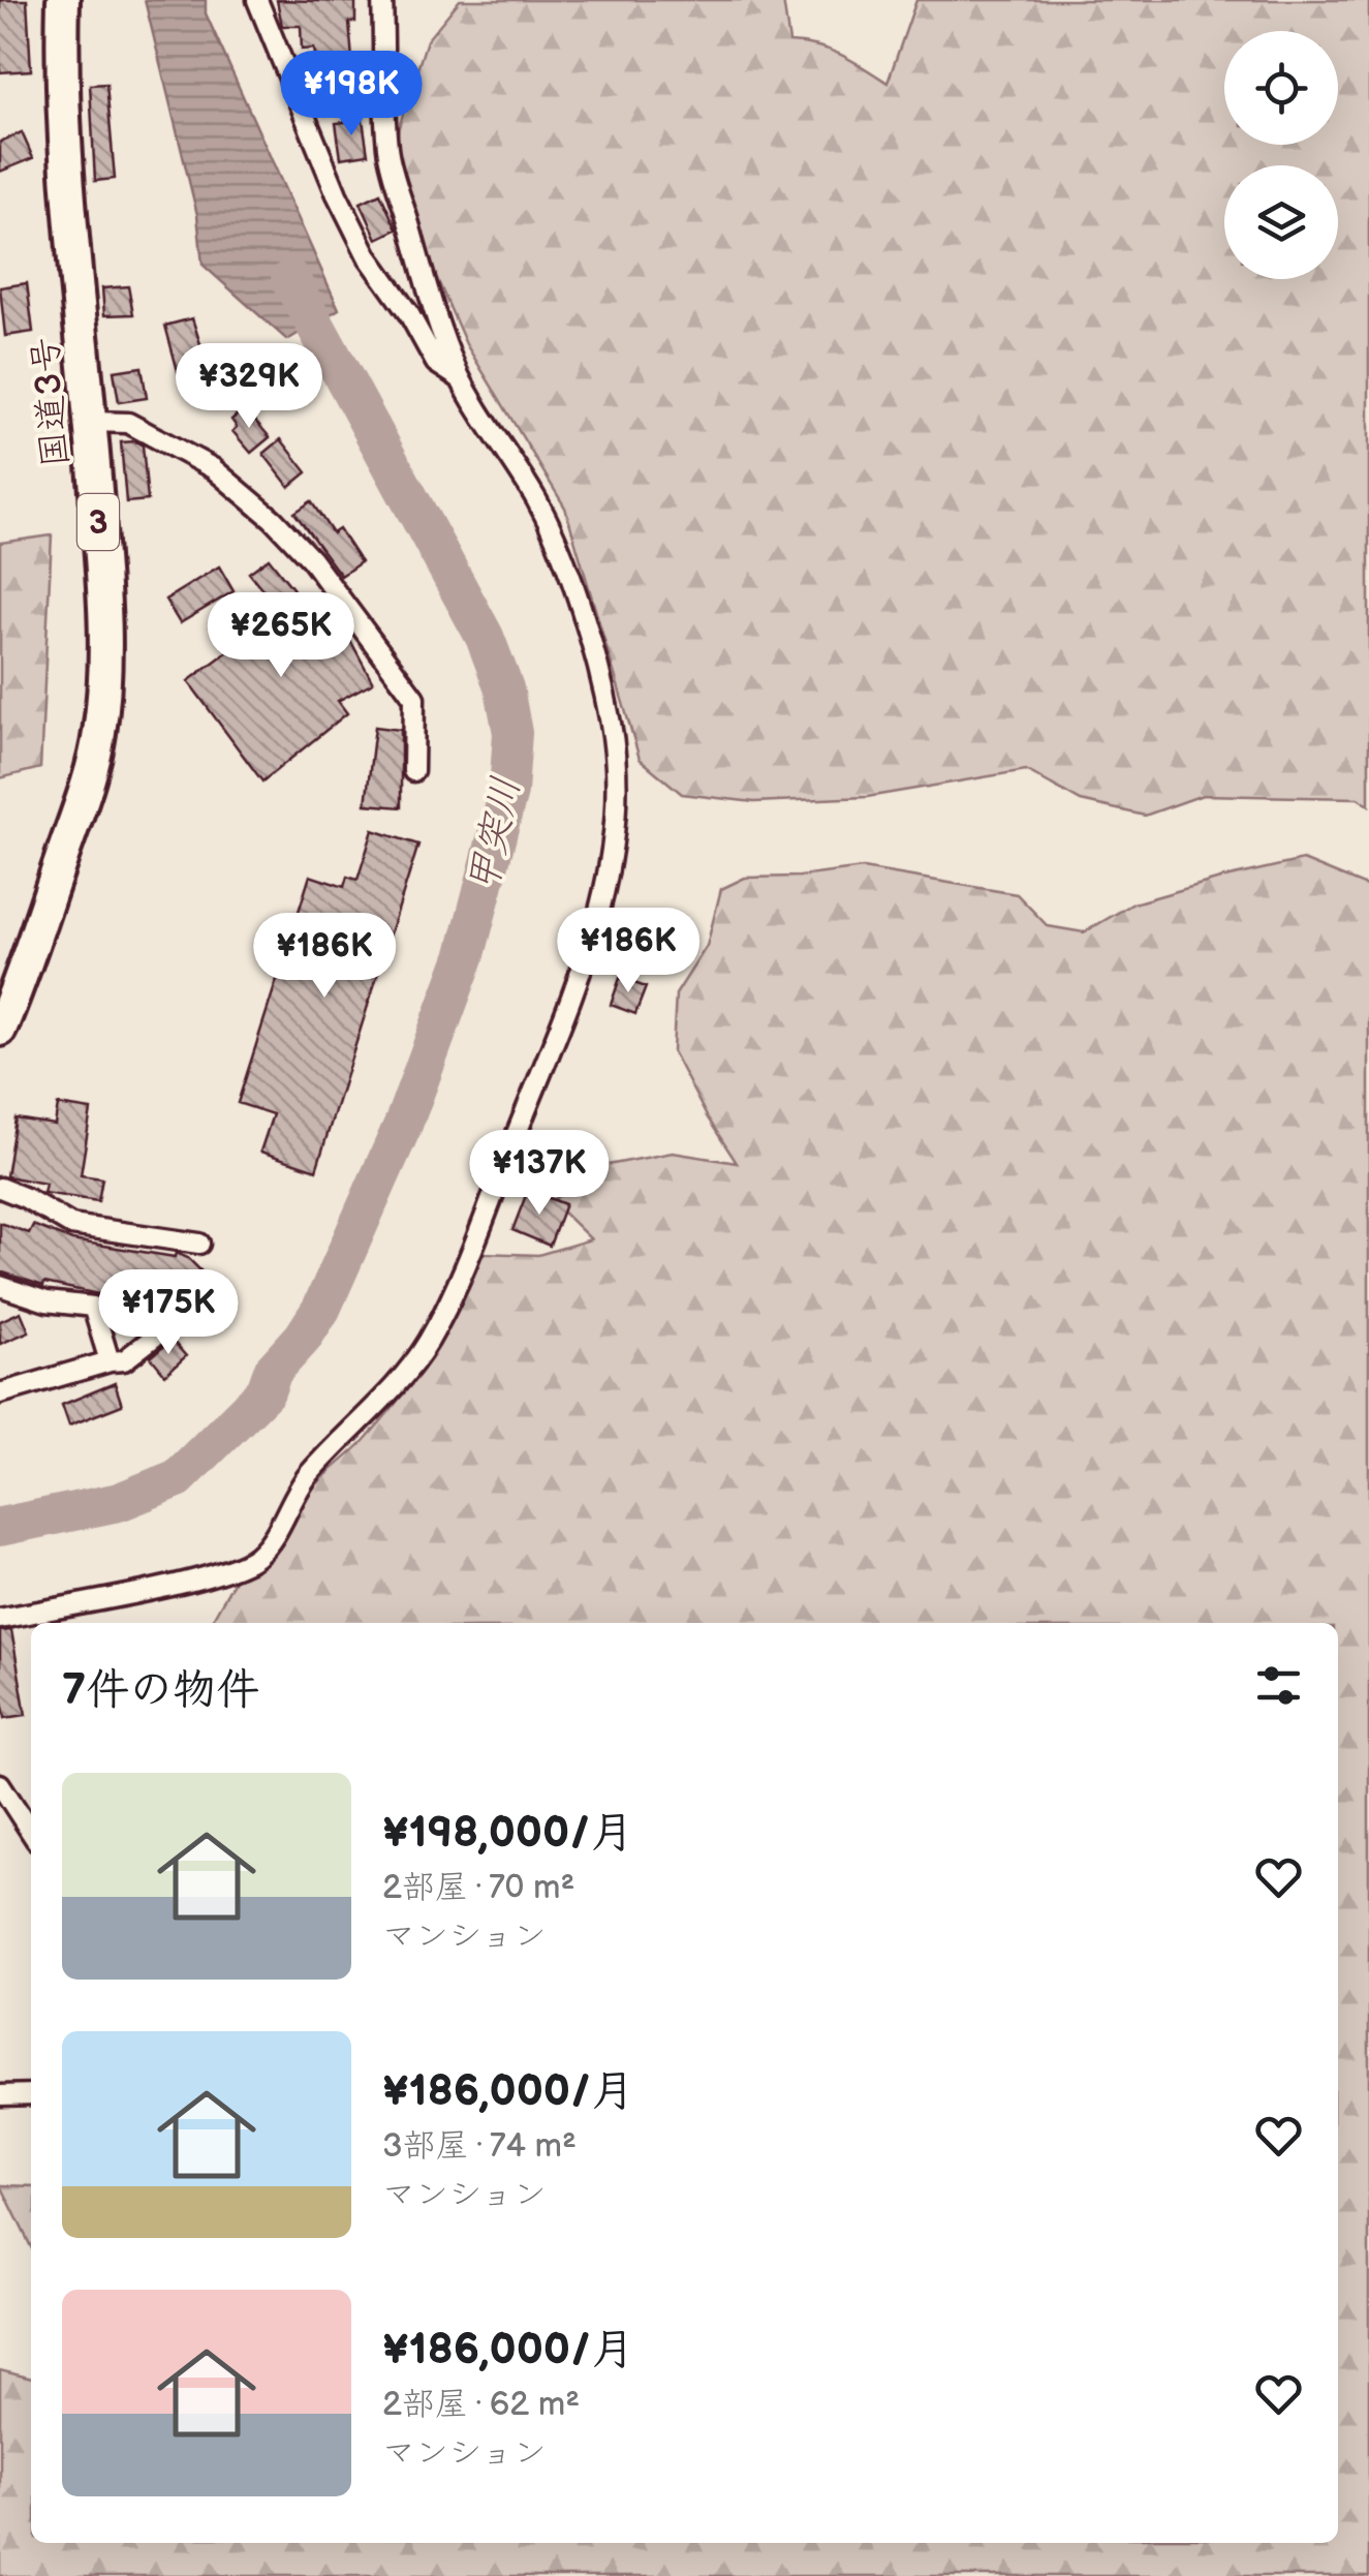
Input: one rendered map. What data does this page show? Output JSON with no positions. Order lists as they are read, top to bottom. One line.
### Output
{"streets":{"highway":["国道3号","3"]},"water":["甲突川"],"page":{"price":["¥198K","¥329K","¥265K","¥186K","¥186K","¥137K","¥175K"],"heading":"7件の物件","list":[{"name":"¥198,000/月","note":"2部屋 · 70 m² · マンション"},{"name":"¥186,000/月","note":"3部屋 · 74 m² · マンション"},{"name":"¥186,000/月","note":"2部屋 · 62 m² · マンション"}]}}
